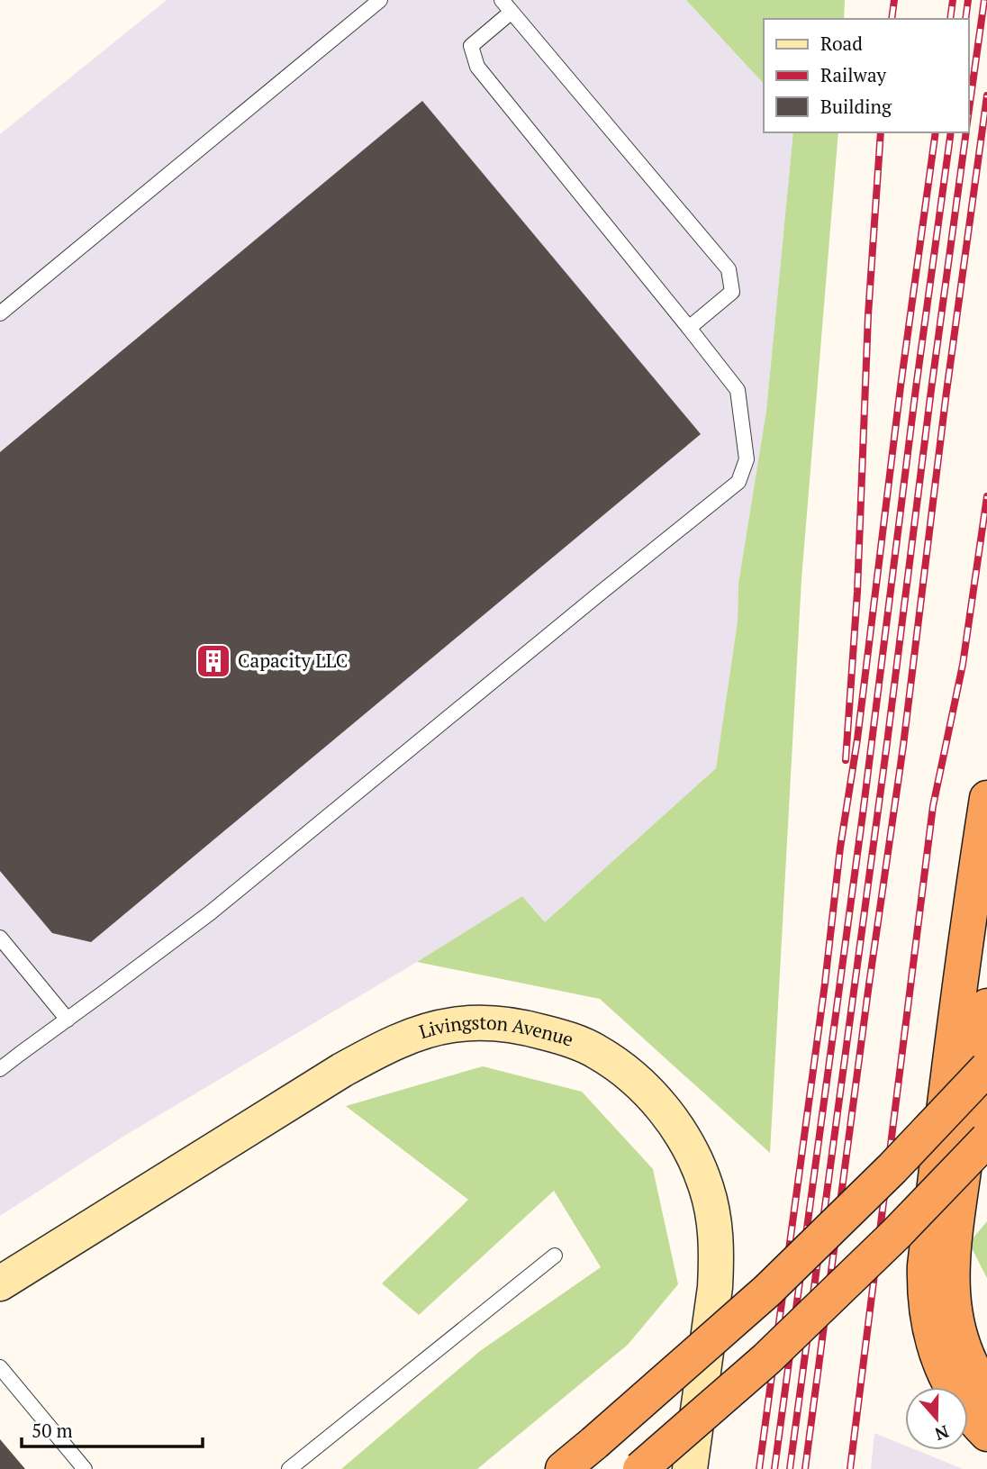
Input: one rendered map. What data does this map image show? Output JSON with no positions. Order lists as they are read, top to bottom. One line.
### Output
{"streets":{"main road":["Livingston Avenue"]},"places":{"building":["Capacity LLC"]},"legend":["Road","Railway","Building"],"scale_bar":"50 m","north":"bottom"}
